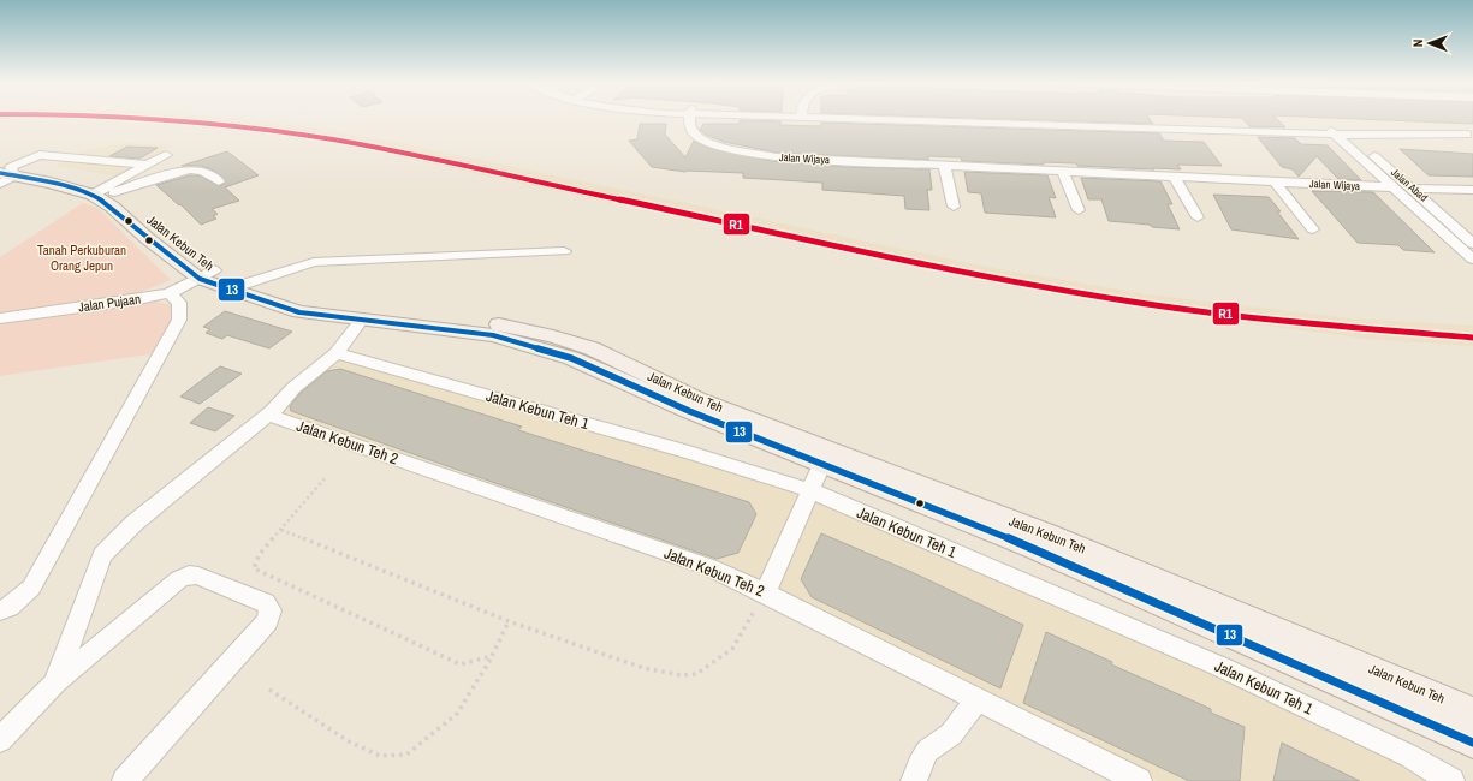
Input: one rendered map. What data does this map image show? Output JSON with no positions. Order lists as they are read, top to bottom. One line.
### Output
{"streets":{"main road":["Jalan Kebun Teh"],"street":["Jalan Wijaya","Jalan Abad","Jalan Pujaan","Jalan Kebun Teh 1","Jalan Kebun Teh 2"]},"crossings":[["Jalan Wijaya","Jalan Abad"],["Jalan Kebun Teh","Jalan Pujaan"]],"parks":["Tanah Perkuburan Orang Jepun"],"lines":["transit line R1","transit line 13"],"north":"left"}
